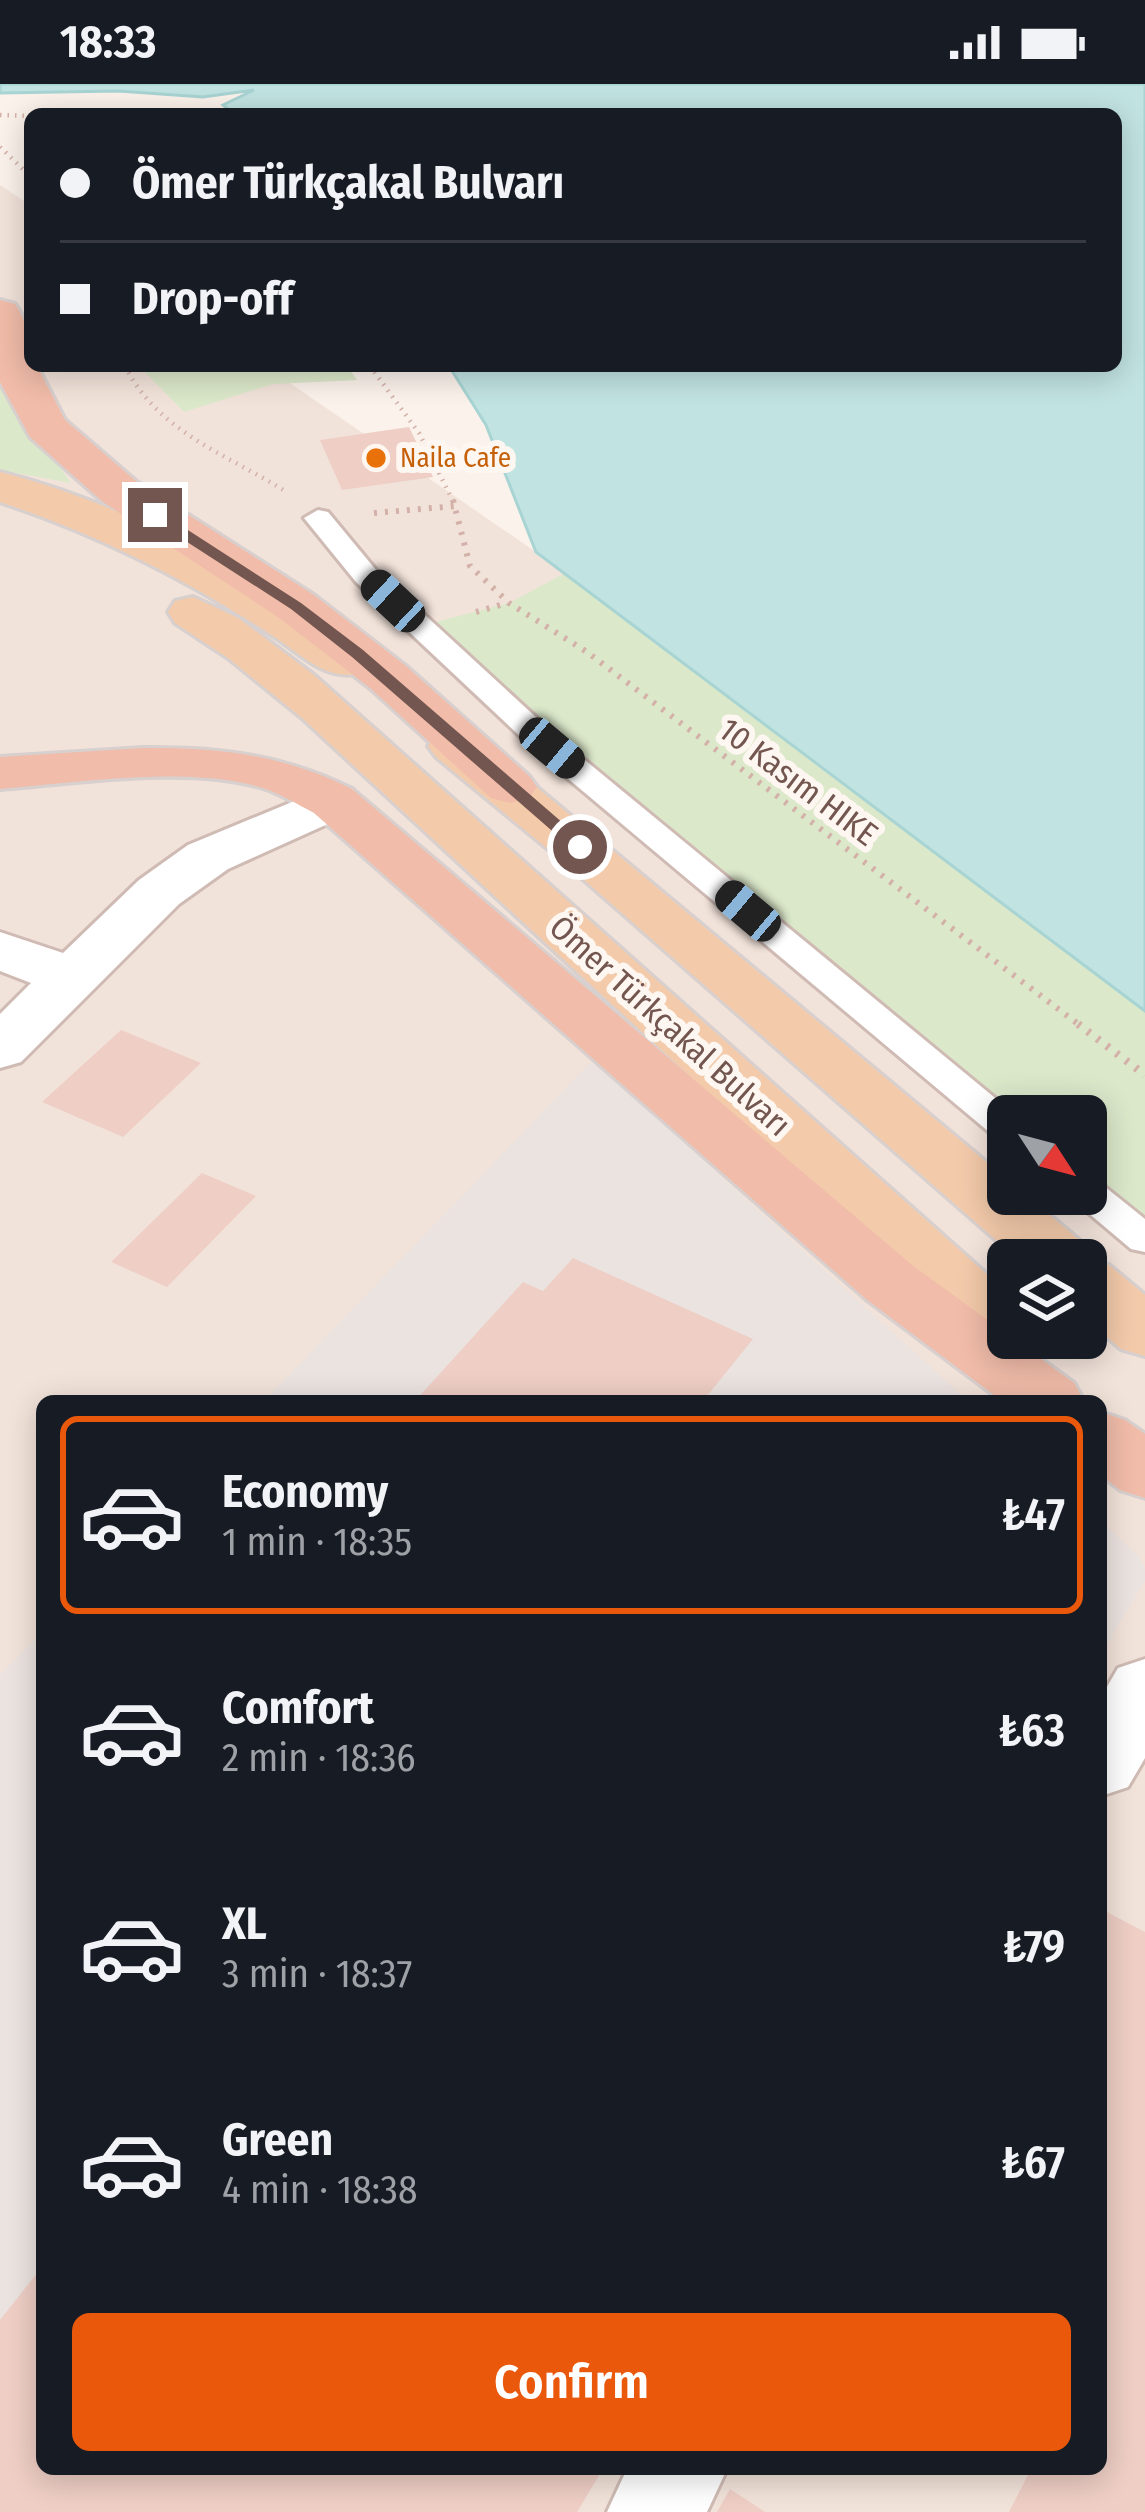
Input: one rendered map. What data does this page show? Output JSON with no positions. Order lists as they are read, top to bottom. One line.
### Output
{"streets":{"main road":["Ömer Türkçakal Bulvarı"],"path":["10 Kasım HIKE"]},"places":["Naila Cafe"],"north":"bottom right","page":{"status":"18:33","banner":["Ömer Türkçakal Bulvarı","Drop-off"],"list":[{"name":"Economy","note":"1 min · 18:35","value":"₺47"},{"name":"Comfort","note":"2 min · 18:36","value":"₺63"},{"name":"XL","note":"3 min · 18:37","value":"₺79"},{"name":"Green","note":"4 min · 18:38","value":"₺67"}],"buttons":"Confirm"}}
